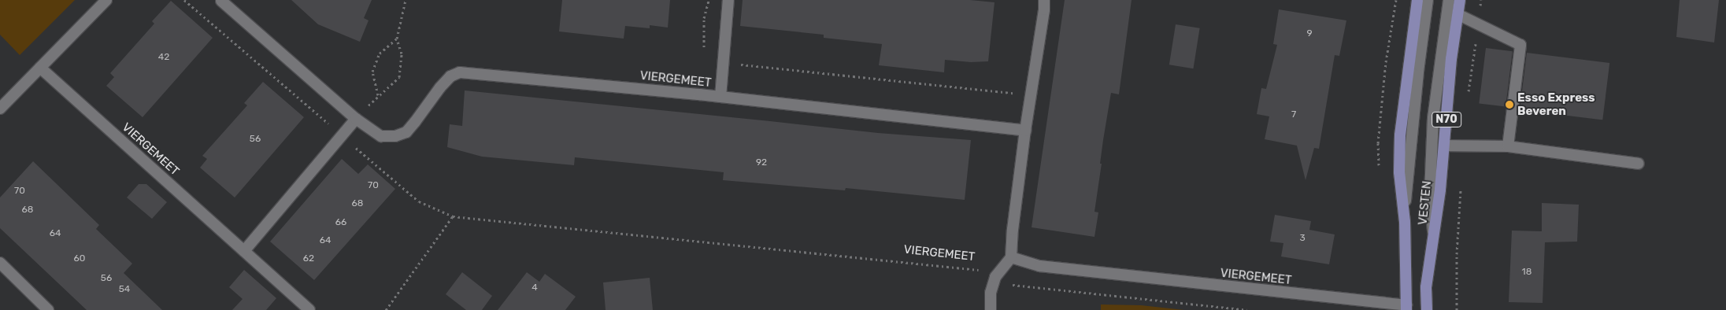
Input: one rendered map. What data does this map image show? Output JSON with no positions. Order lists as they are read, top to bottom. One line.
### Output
{"streets":{"main road":["N70","VESTEN"],"street":["VIERGEMEET"]},"crossings":[["VIERGEMEET","VESTEN"],["N70","VESTEN"]],"places":["Esso Express Beveren"],"house_numbers":["9","42","7","56","92","70","70","68","68","66","64","3","64","60","62","18","56","4","54"]}
